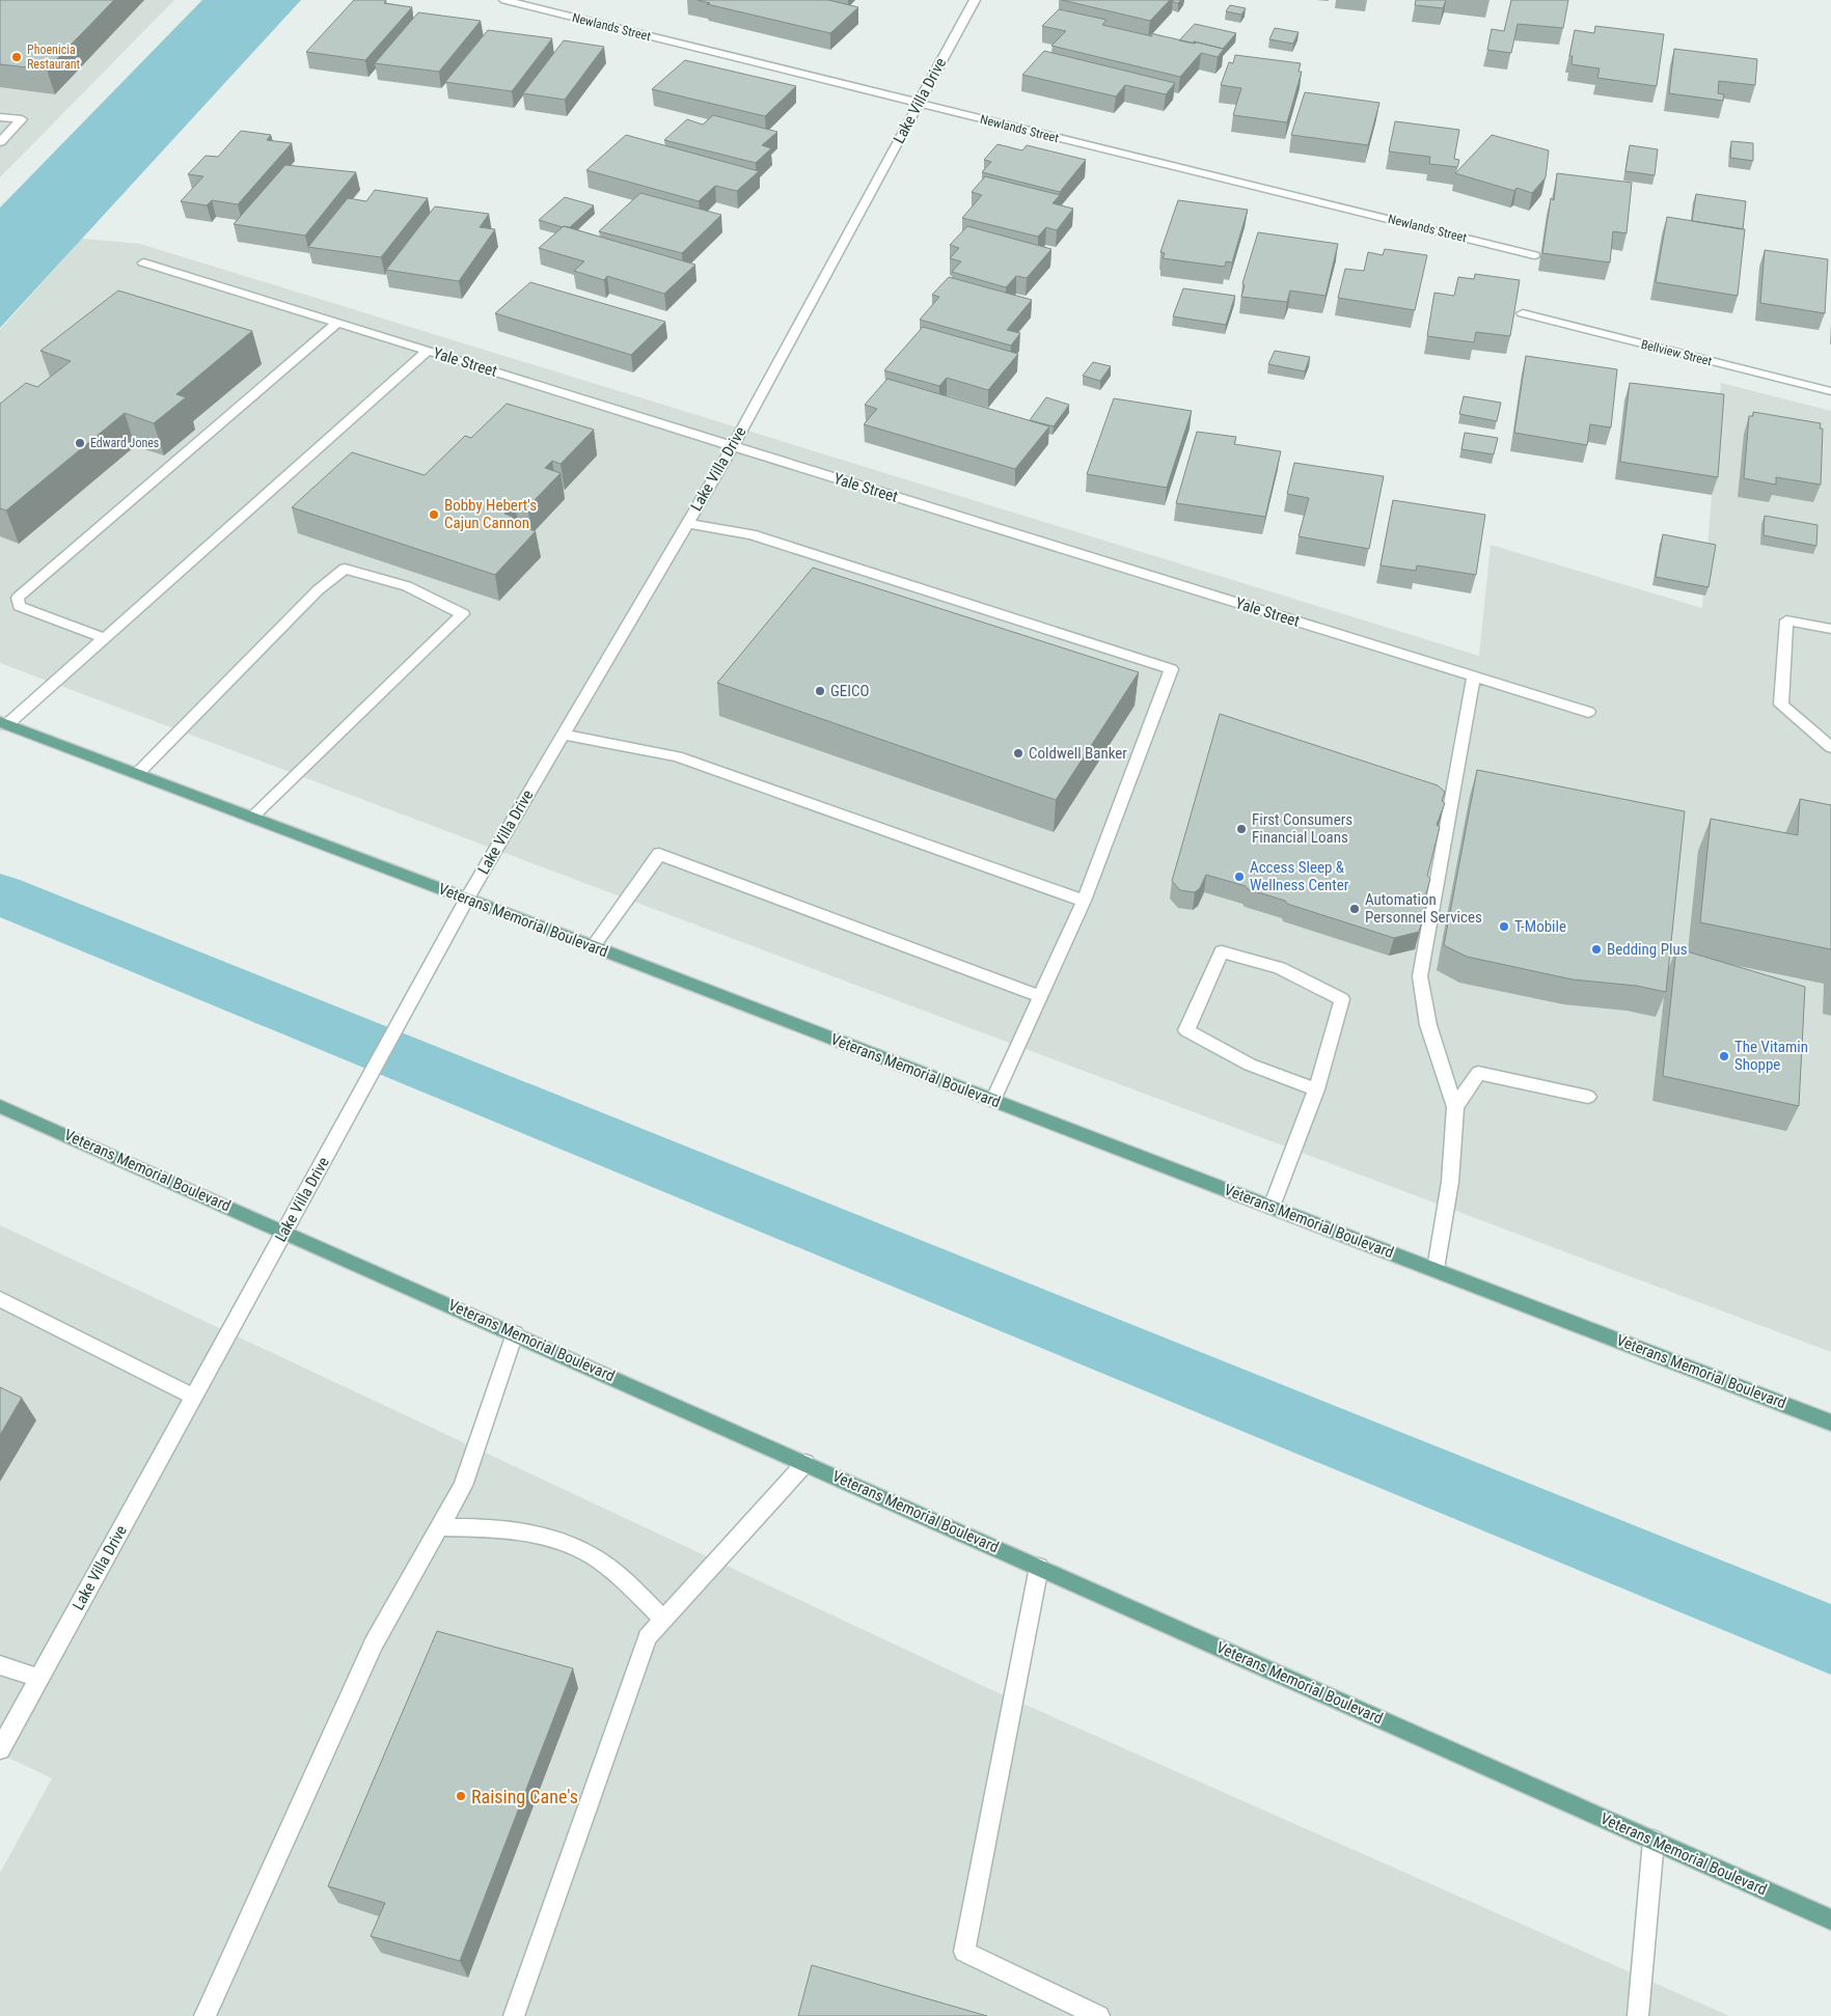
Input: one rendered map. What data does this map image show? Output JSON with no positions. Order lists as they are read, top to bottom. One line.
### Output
{"streets":{"main road":["Veterans Memorial Boulevard"],"street":["Newlands Street","Lake Villa Drive","Bellview Street","Yale Street"]},"crossings":[["Newlands Street","Lake Villa Drive"],["Lake Villa Drive","Yale Street"],["Lake Villa Drive","Veterans Memorial Boulevard"]],"places":["Phoenicia Restaurant","Edward Jones","Bobby Hebert's Cajun Cannon","GEICO","Coldwell Banker","First Consumers Financial Loans","Access Sleep & Wellness Center","Automation Personnel Services","T-Mobile","Bedding Plus","The Vitamin Shoppe","Raising Cane's"]}
